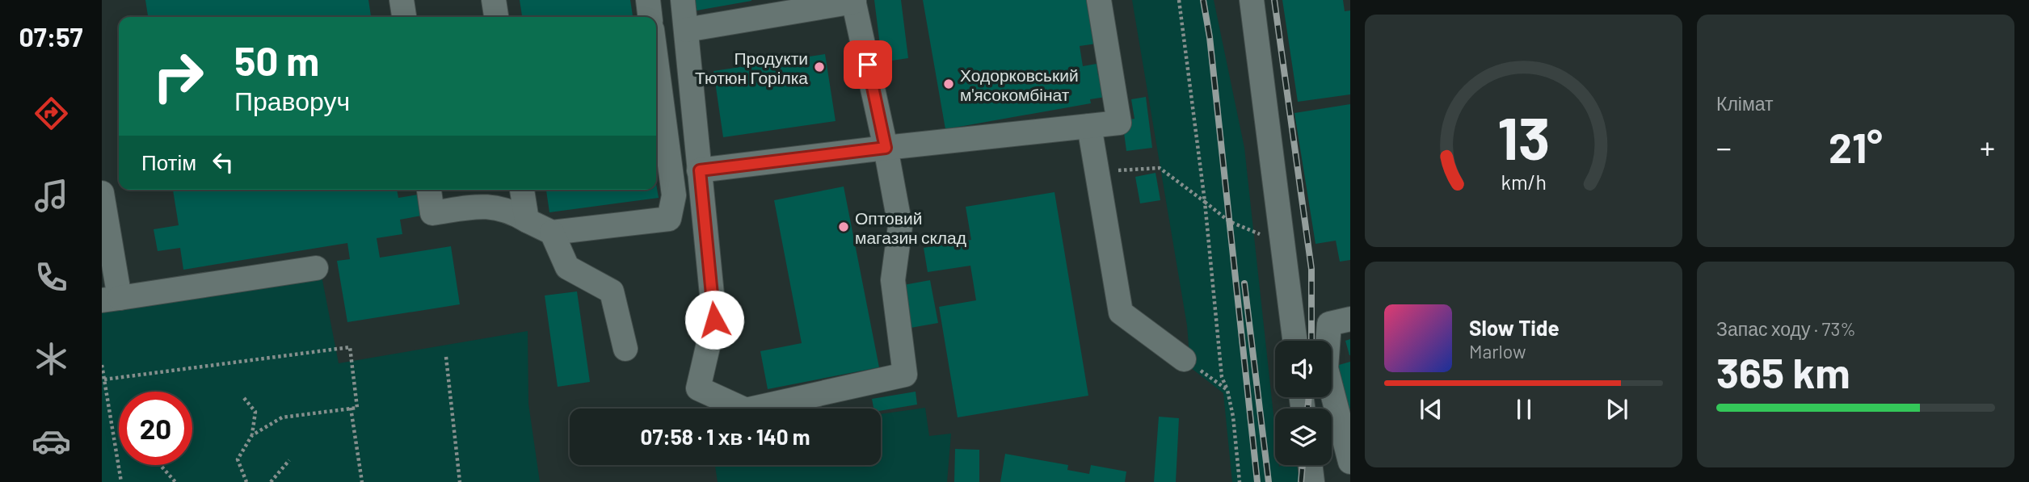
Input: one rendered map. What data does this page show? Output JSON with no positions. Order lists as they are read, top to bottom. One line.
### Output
{"places":["Продукти Тютюн Горілка","Ходорковський м'ясокомбінат","Оптовий магазин склад"],"page":{"tabs":"07:57","tile":["Клімат",["Запас ходу · 73%","365 km"]],"turn":["50 m","Праворуч"],"heat":["−","21°","+"],"then":"Потім","song":["Slow Tide","Marlow"],"limit":"20","trip":"07:58 · 1 хв · 140 m","gauge":["13","km/h"]}}
